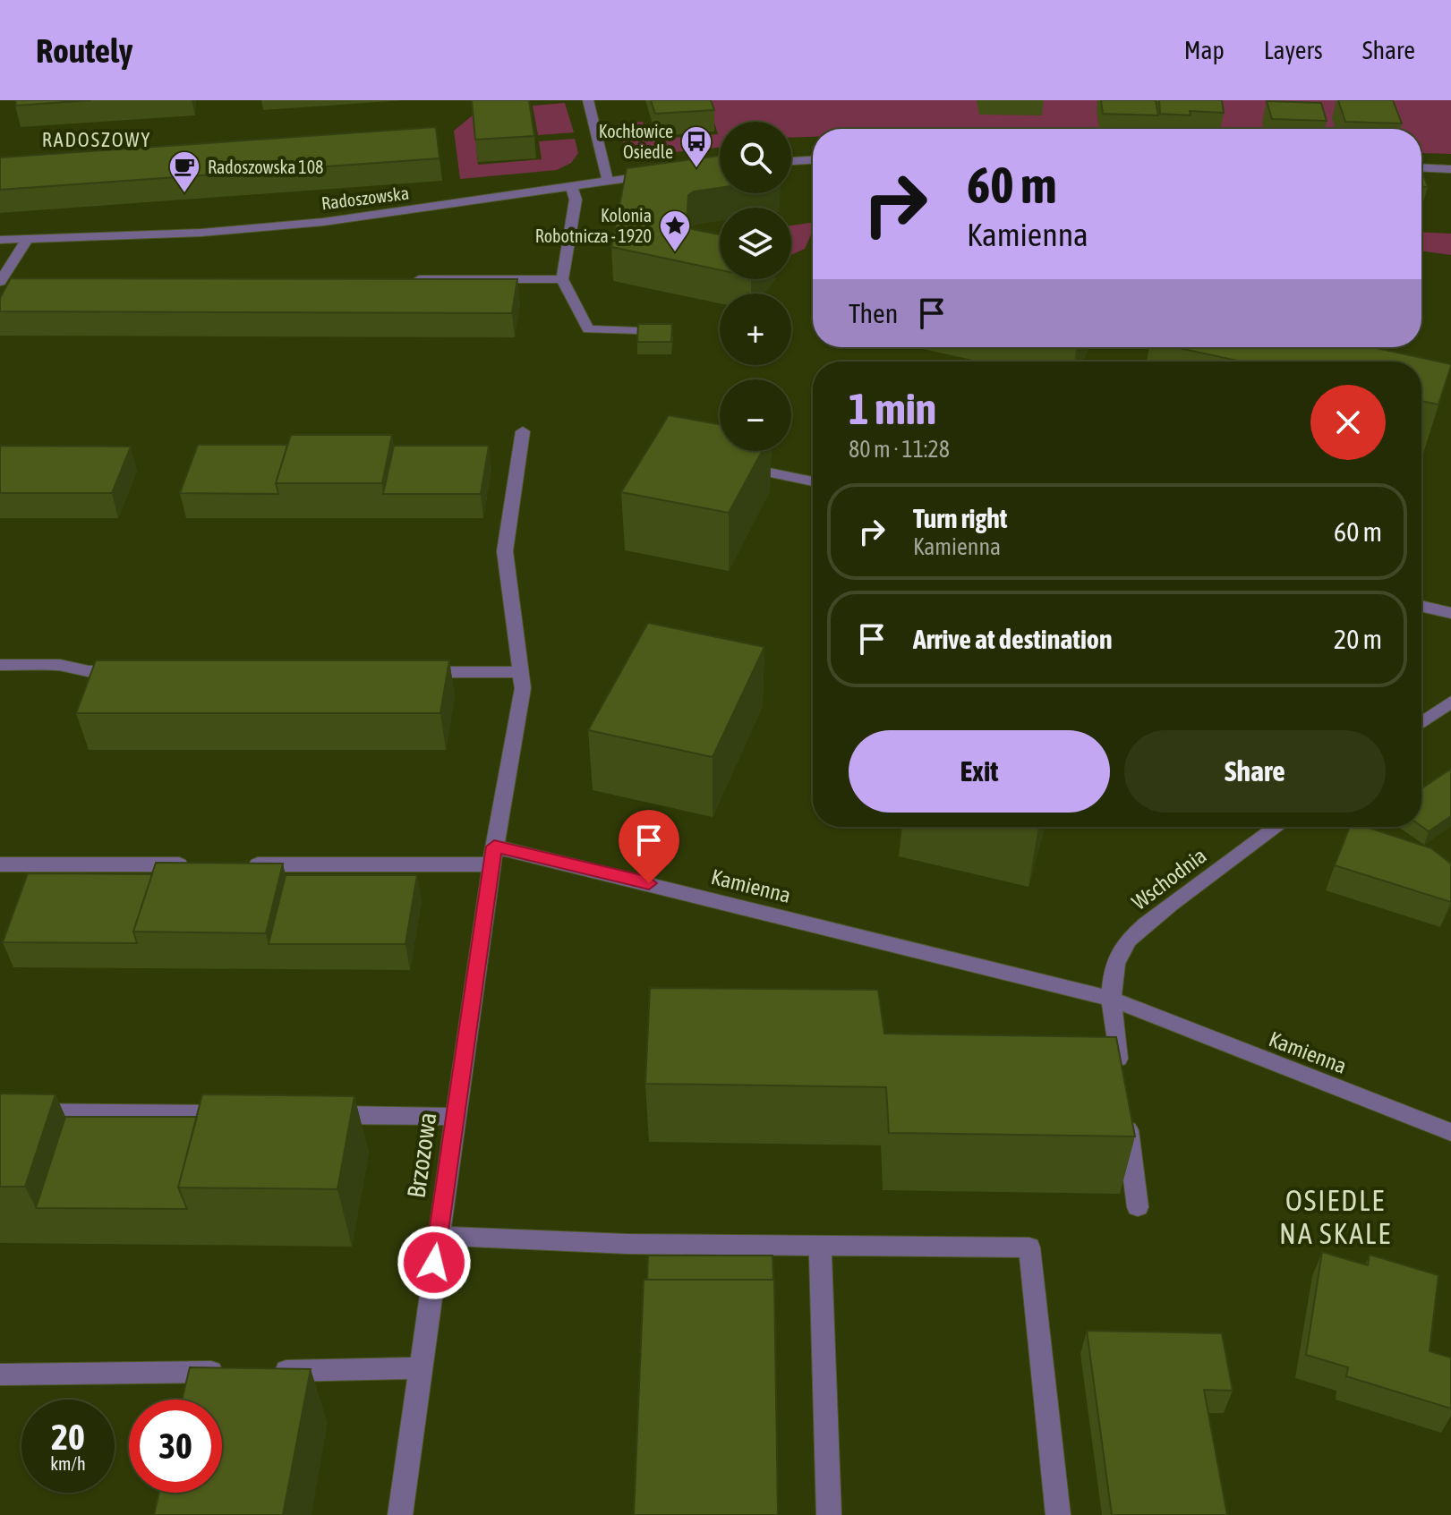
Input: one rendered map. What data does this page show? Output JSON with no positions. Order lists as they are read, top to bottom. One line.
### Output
{"streets":{"street":["Radoszowska","Wschodnia","Kamienna","Brzozowa"]},"crossings":[["Wschodnia","Kamienna"],["Kamienna","Brzozowa"]],"districts":["RADOSZOWY","OSIEDLE NA SKALE"],"places":{"bus stop":["Kochłowice Osiedle"],"cafe":["Radoszowska 108"],"place":["Kolonia Robotnicza - 1920"]},"page":{"header":"Routely","nav":["Map","Layers","Share"],"map_buttons":["+","−"],"turn":["60 m","Kamienna"],"then":"Then","heading":["1 min","80 m · 11:28"],"list":[{"name":"Turn right","note":"Kamienna","value":"60 m"},{"name":"Arrive at destination","value":"20 m"}],"buttons":["Exit","Share"],"speed":"20 km/h","limit":"30"}}
